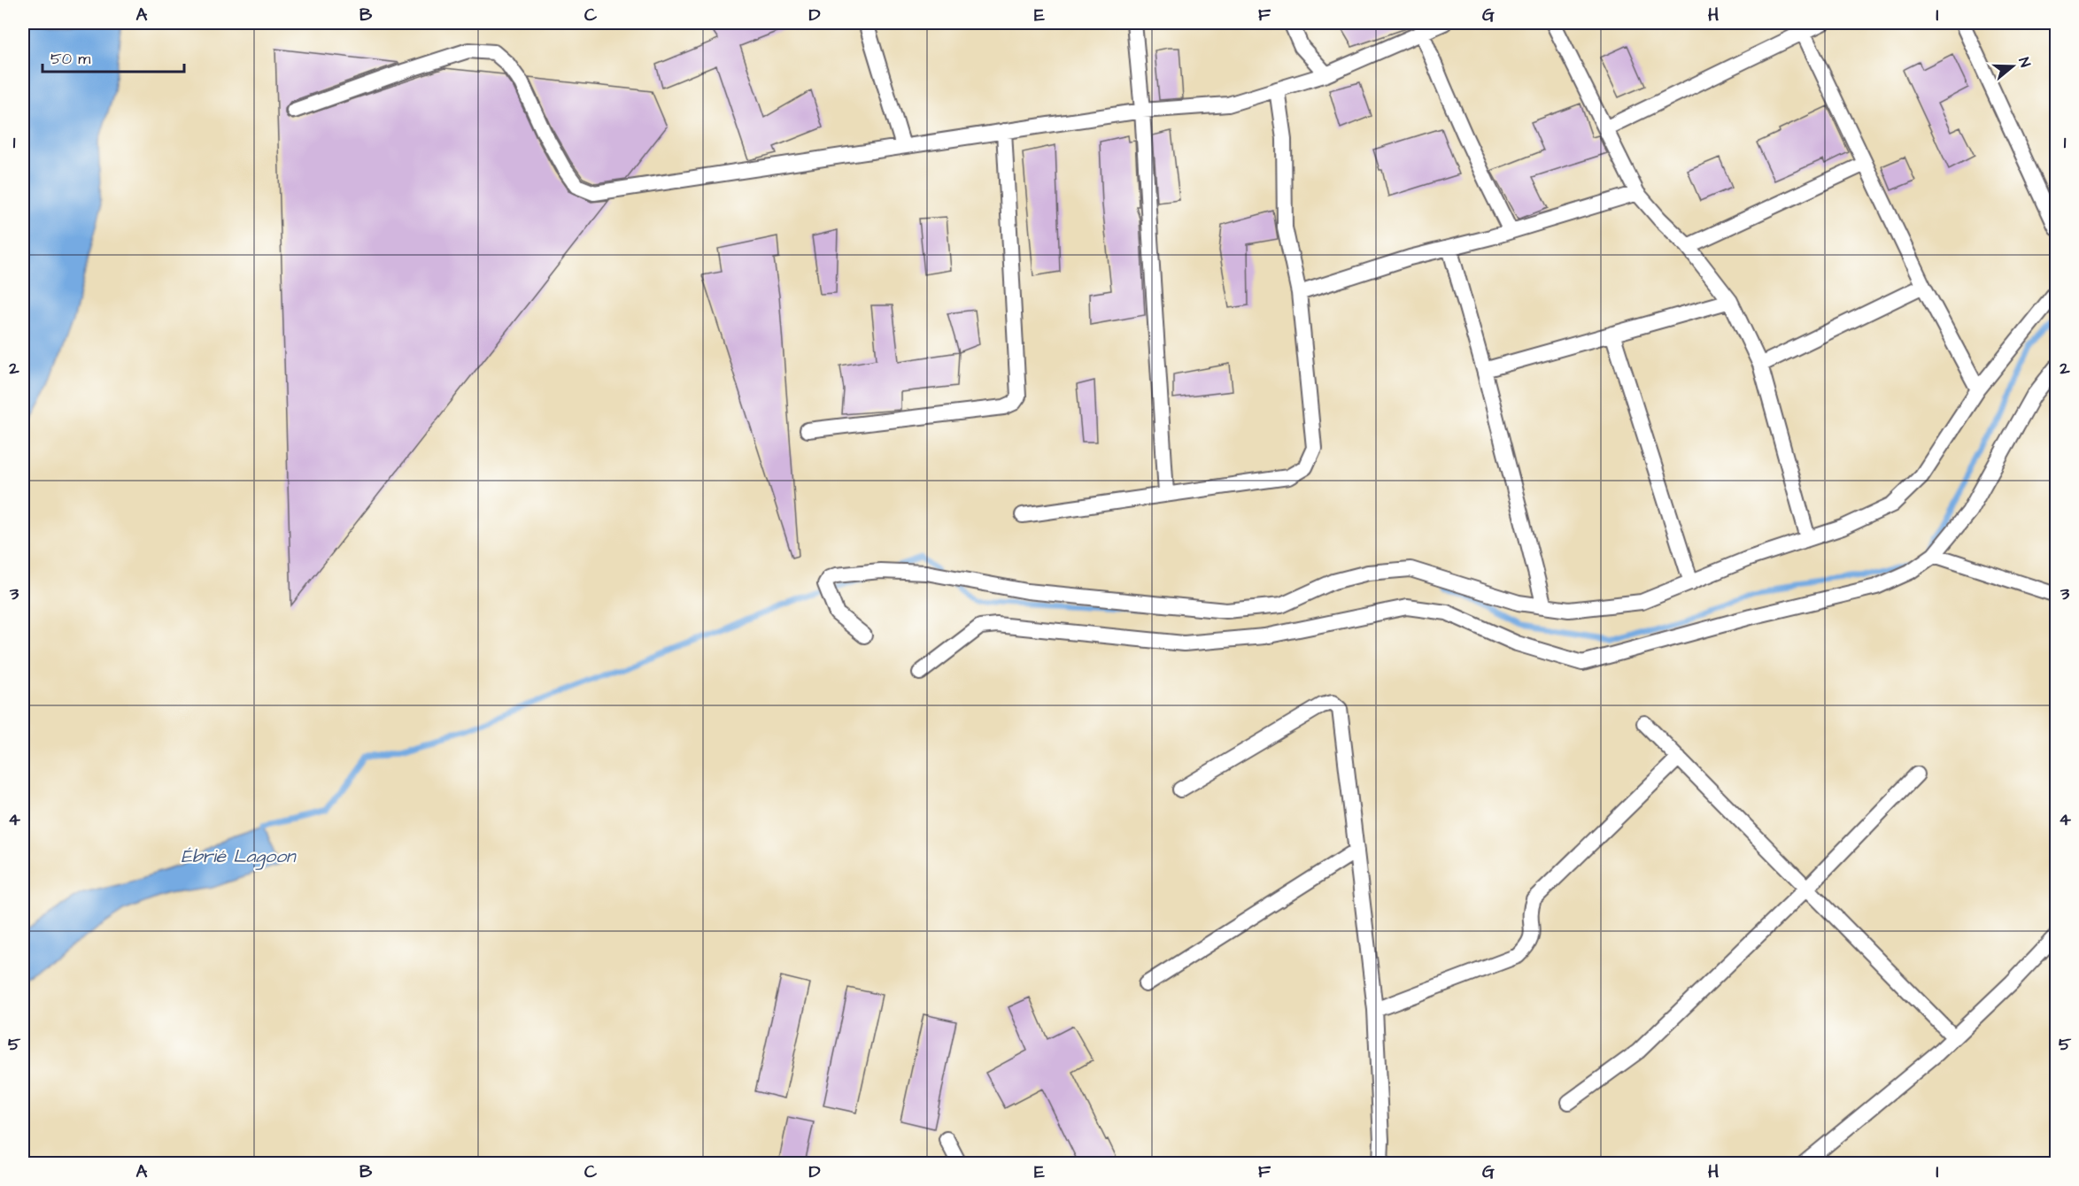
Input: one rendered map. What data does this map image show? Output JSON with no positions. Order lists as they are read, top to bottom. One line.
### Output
{"water":["Ébrié Lagoon"],"scale_bar":"50 m","north":"right","grid":{"columns":["A","B","C","D","E","F","G","H","I"],"rows":["1","2","3","4","5"]}}
